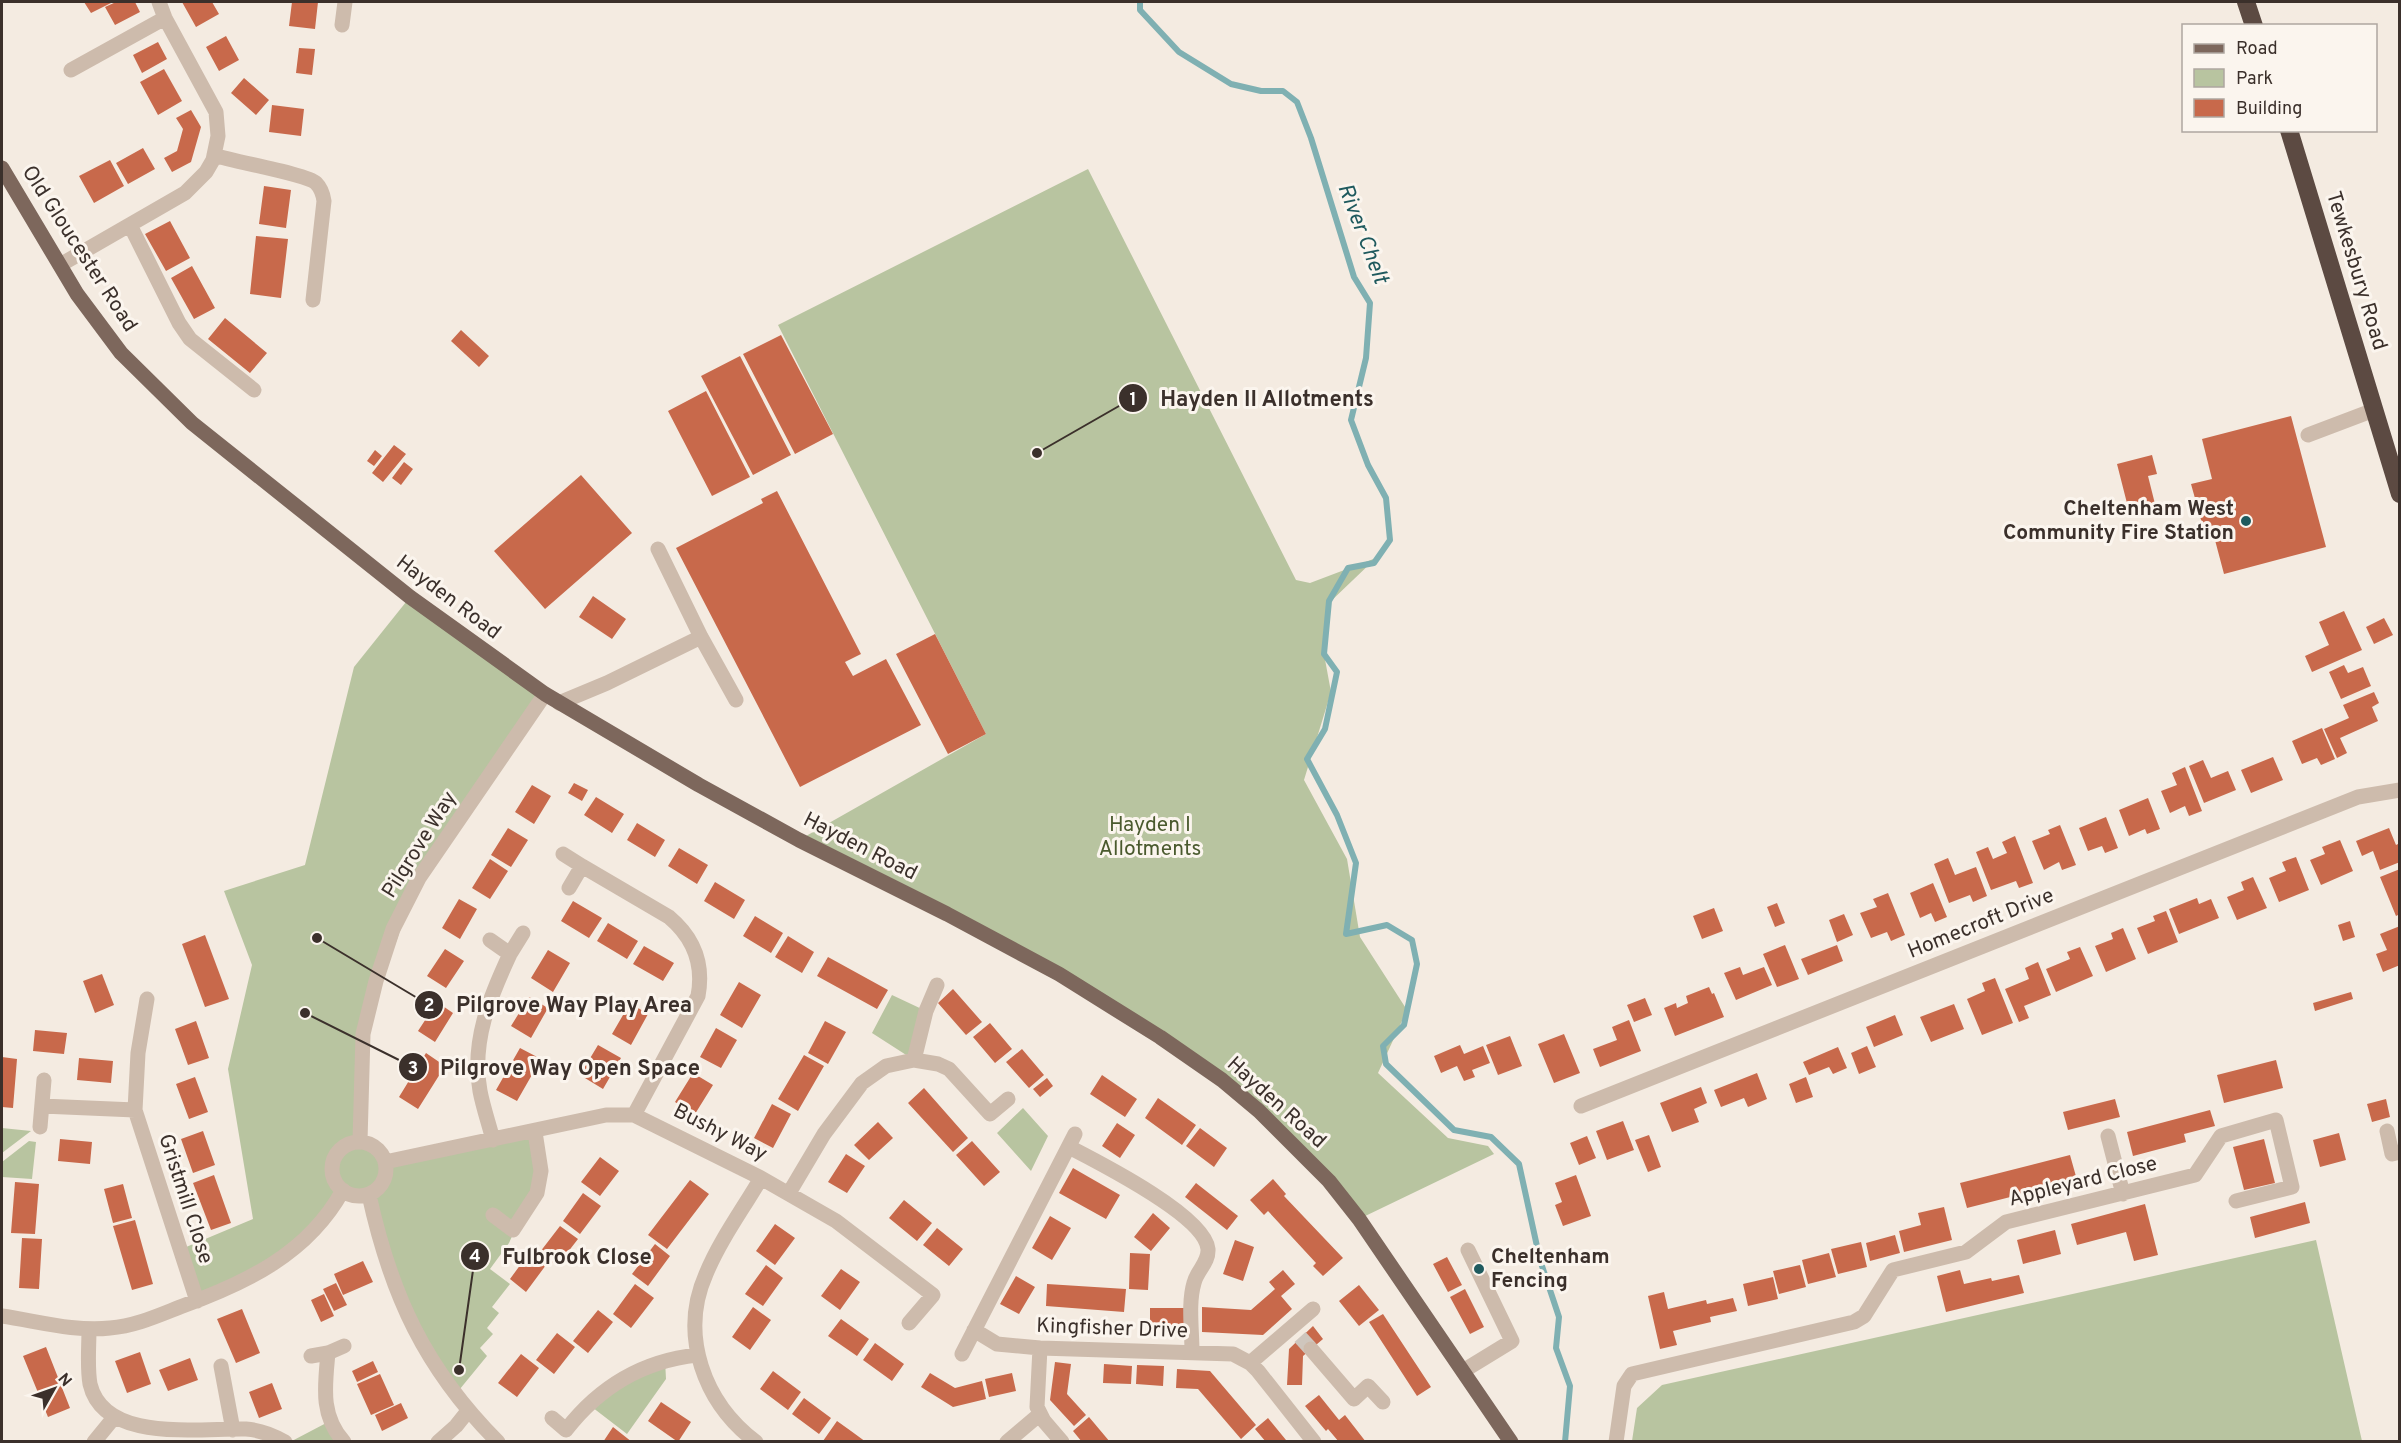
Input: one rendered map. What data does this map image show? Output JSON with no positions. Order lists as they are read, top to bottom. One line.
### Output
{"streets":{"highway":["Tewkesbury Road"],"main road":["Old Gloucester Road","Hayden Road"],"street":["Pilgrove Way","Homecroft Drive","Bushy Way","Appleyard Close","Gristmill Close","Kingfisher Drive"]},"crossings":[["Old Gloucester Road","Hayden Road"],["Hayden Road","Pilgrove Way"],["Pilgrove Way","Bushy Way"]],"water":["River Chelt"],"parks":["Hayden I Allotments"],"places":["Hayden II Allotments","Cheltenham West Community Fire Station","Pilgrove Way Play Area","Pilgrove Way Open Space","Cheltenham Fencing","Fulbrook Close"],"legend":["Road","Park","Building"],"north":"top right"}
